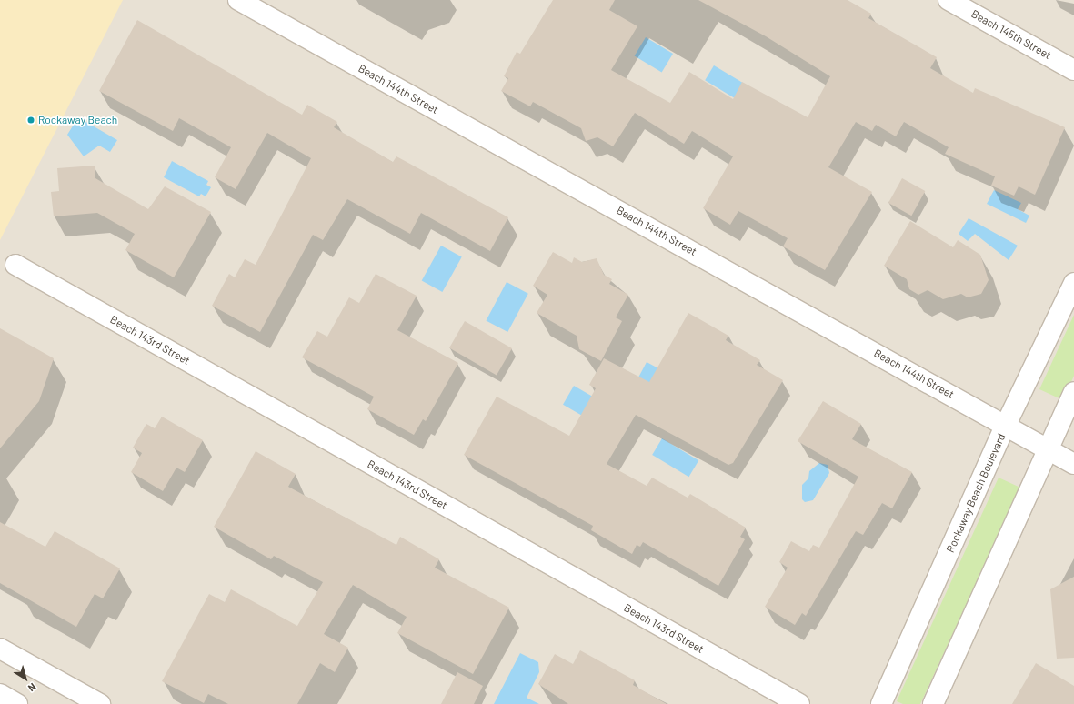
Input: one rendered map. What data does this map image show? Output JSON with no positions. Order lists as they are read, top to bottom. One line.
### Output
{"streets":{"street":["Beach 145th Street","Beach 144th Street","Beach 143rd Street","Rockaway Beach Boulevard"]},"crossings":[["Beach 144th Street","Rockaway Beach Boulevard"]],"places":["Rockaway Beach"],"north":"bottom right"}
